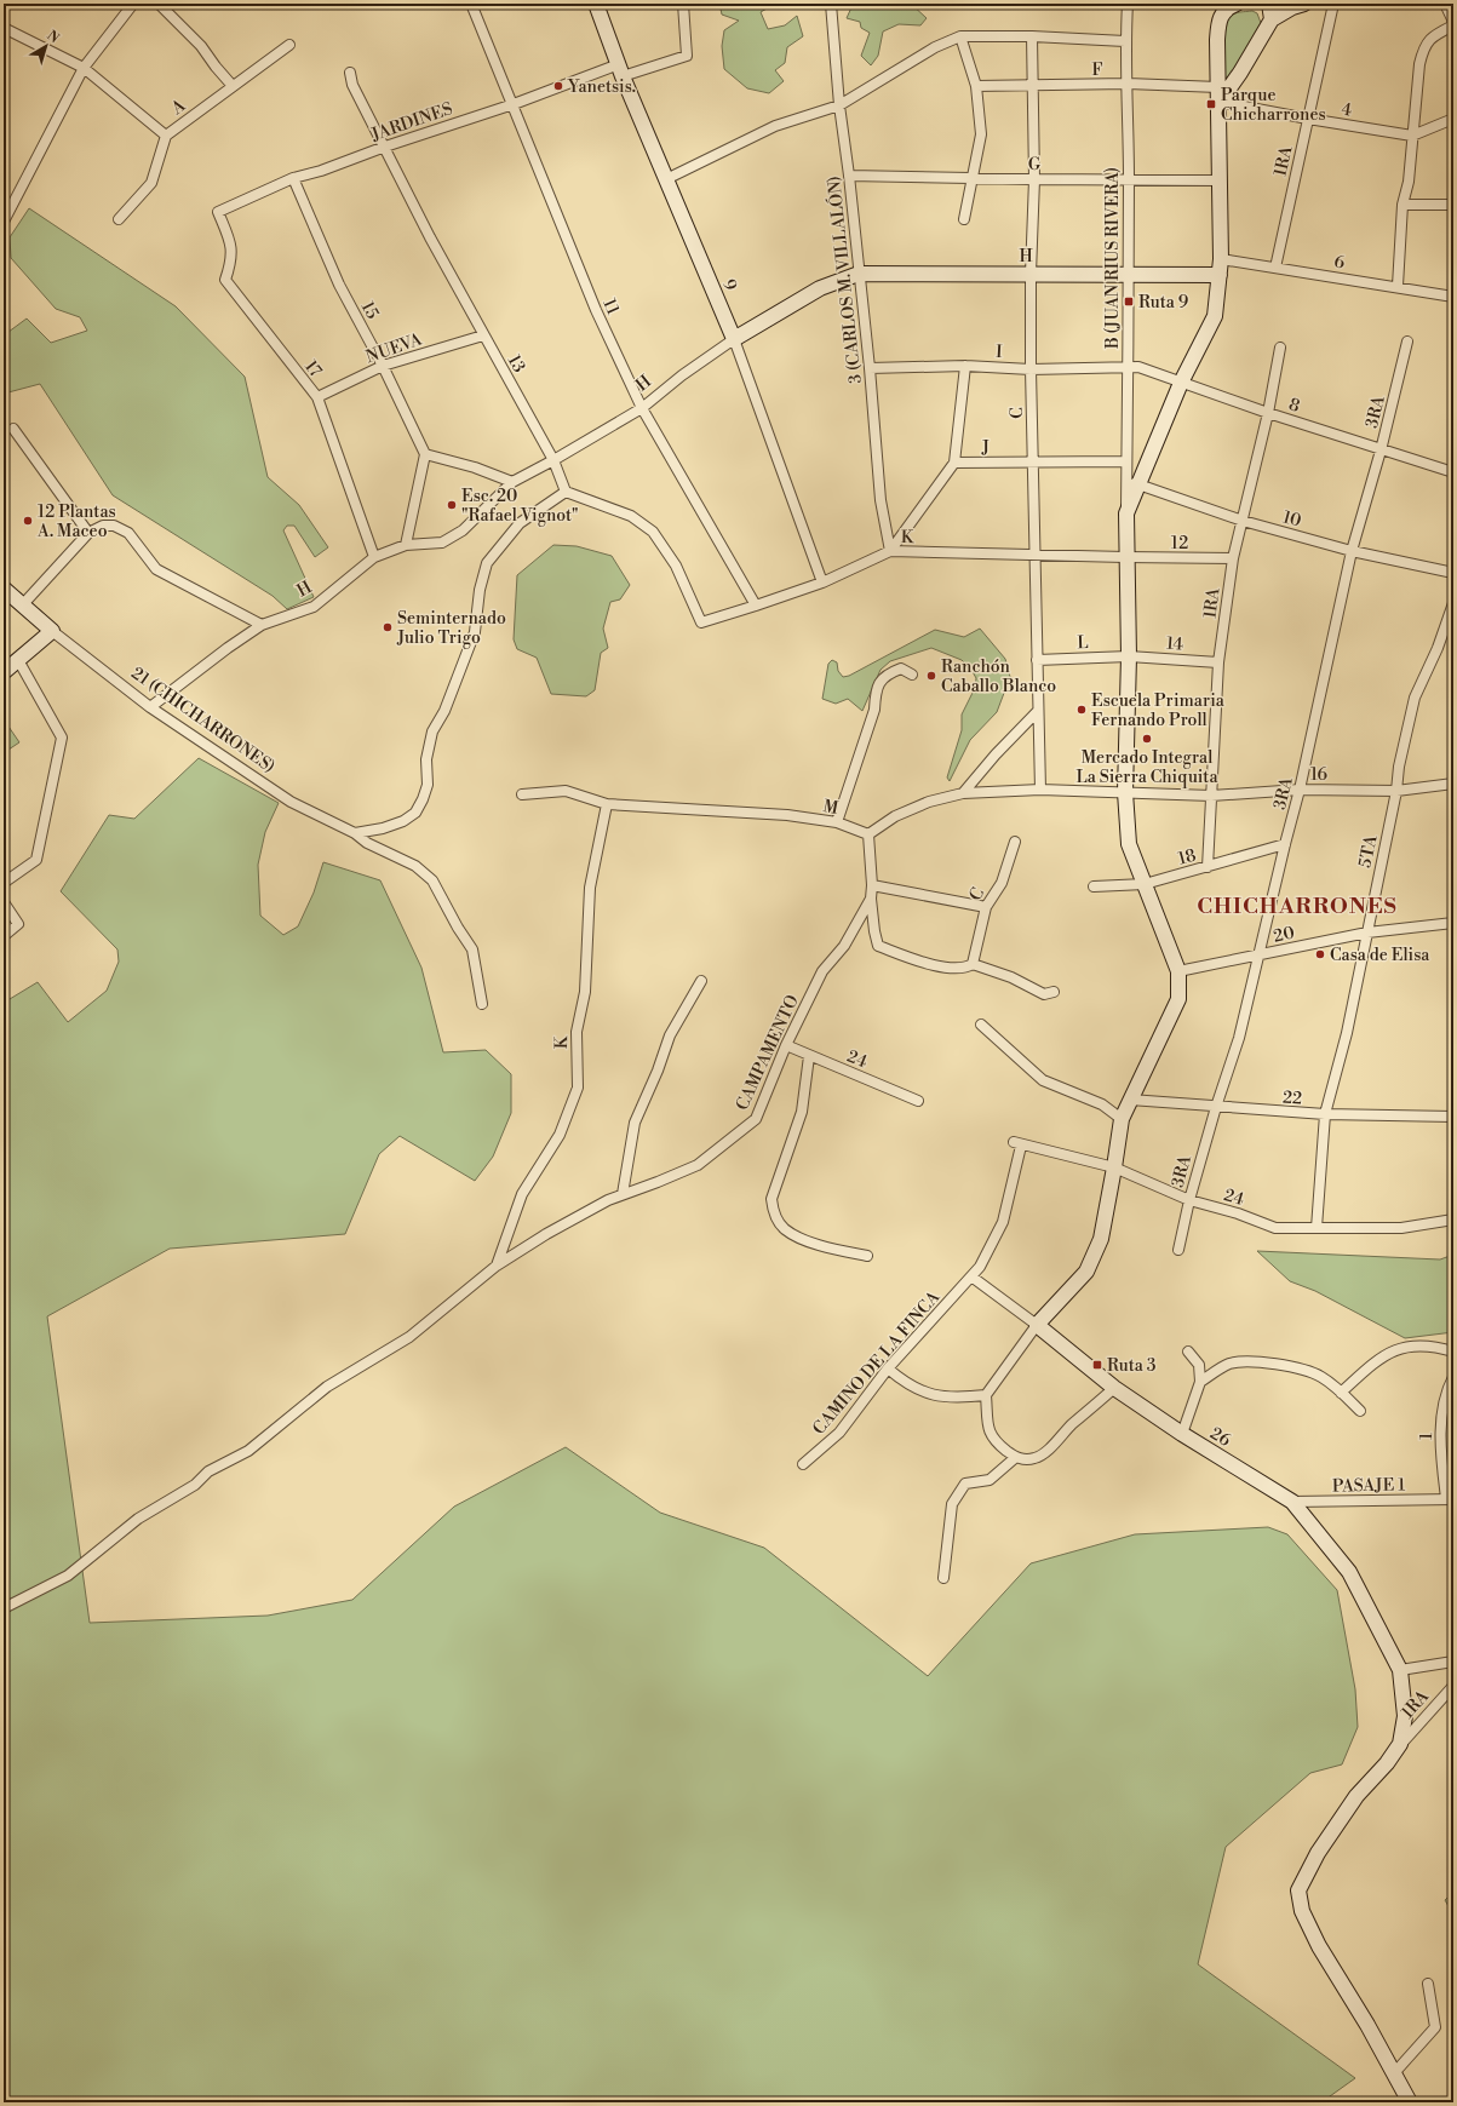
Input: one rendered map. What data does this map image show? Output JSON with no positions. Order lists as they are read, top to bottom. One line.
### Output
{"streets":{"street":["F","A","4","JARDINES","1RA","G","H","B (JUAN RIUS RIVERA)","6","3 (CARLOS M. VILLALÓN)","9","11","15","NUEVA","I","13","17","8","3RA","C","J","10","K","12","L","14","21 (CHICHARRONES)","16","M","5TA","18","20","CAMPAMENTO","24","22","CAMINO DE LA FINCA","26","1","PASAJE 1"]},"crossings":[["F","4"],["F","B (JUAN RIUS RIVERA)"],["F","C"],["4","1RA"],["JARDINES","9"],["JARDINES","11"],["JARDINES","15"],["JARDINES","13"],["JARDINES","17"],["1RA","6"],["1RA","8"],["1RA","10"],["1RA","12"],["1RA","14"],["1RA","16"],["1RA","18"],["G","B (JUAN RIUS RIVERA)"],["G","3 (CARLOS M. VILLALÓN)"],["G","C"],["H","B (JUAN RIUS RIVERA)"],["H","3 (CARLOS M. VILLALÓN)"],["H","9"],["H","11"],["H","13"],["H","17"],["H","C"],["H","21 (CHICHARRONES)"],["B (JUAN RIUS RIVERA)","I"],["B (JUAN RIUS RIVERA)","8"],["B (JUAN RIUS RIVERA)","J"],["B (JUAN RIUS RIVERA)","10"],["3 (CARLOS M. VILLALÓN)","I"],["3 (CARLOS M. VILLALÓN)","K"],["9","K"],["11","K"],["15","NUEVA"],["NUEVA","13"],["NUEVA","17"],["I","8"],["I","C"],["13","K"],["8","3RA"],["3RA","10"],["3RA","16"],["3RA","18"],["3RA","20"],["3RA","24"],["3RA","22"],["C","J"],["C","K"],["C","L"],["K","12"],["K","M"],["K","CAMPAMENTO"],["L","14"],["16","5TA"],["M","CAMPAMENTO"],["5TA","20"],["5TA","24"],["5TA","22"],["CAMPAMENTO","24"],["24","CAMINO DE LA FINCA"],["CAMINO DE LA FINCA","26"],["26","PASAJE 1"],["1","PASAJE 1"]],"districts":["CHICHARRONES"],"places":{"other":["Yanetsis.","Esc. 20 \"Rafael Vignot\"","12 Plantas A. Maceo","Seminternado Julio Trigo","Ranchón Caballo Blanco","Escuela Primaria Fernando Proll","Mercado Integral La Sierra Chiquita","Casa de Elisa"],"transit":["Parque Chicharrones","Ruta 9","Ruta 3"]},"north":"top right"}
